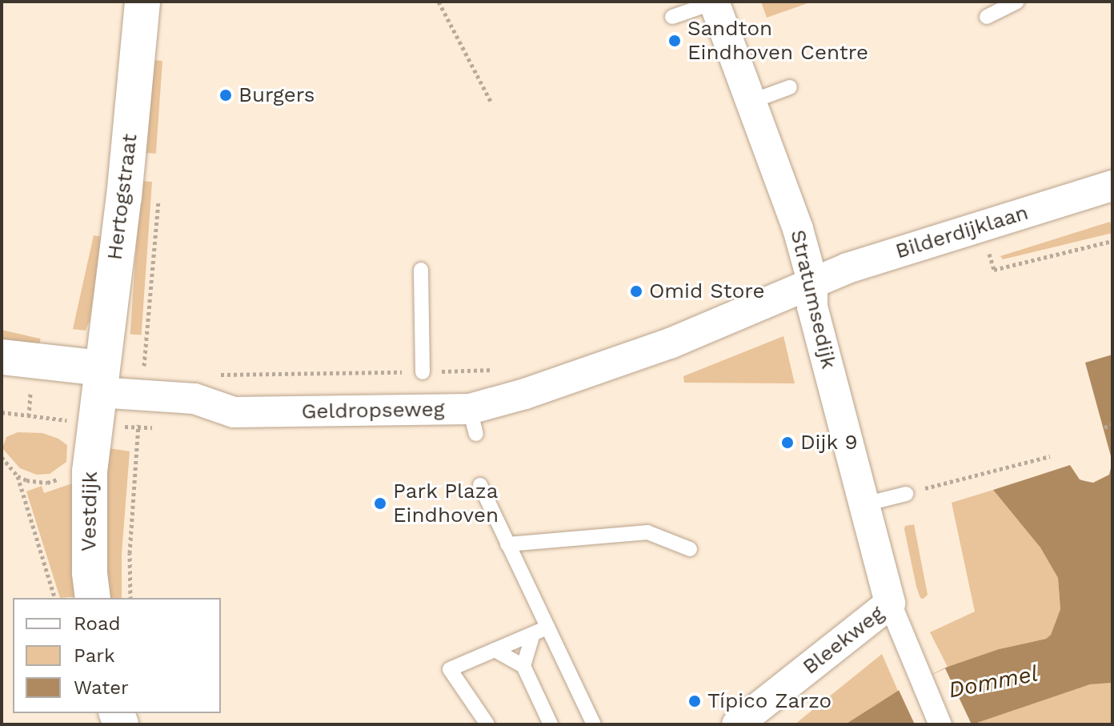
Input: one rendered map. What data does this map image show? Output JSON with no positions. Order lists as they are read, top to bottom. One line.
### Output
{"streets":{"street":["Hertogstraat","Bilderdijklaan","Stratumsedijk","Geldropseweg","Vestdijk","Bleekweg"]},"crossings":[["Hertogstraat","Geldropseweg"],["Hertogstraat","Vestdijk"],["Bilderdijklaan","Stratumsedijk"],["Bilderdijklaan","Geldropseweg"],["Stratumsedijk","Geldropseweg"],["Stratumsedijk","Bleekweg"],["Geldropseweg","Vestdijk"]],"water":["Dommel"],"places":["Sandton Eindhoven Centre","Burgers","Omid Store","Dijk 9","Park Plaza Eindhoven","Típico Zarzo"],"legend":["Road","Park","Water"]}
